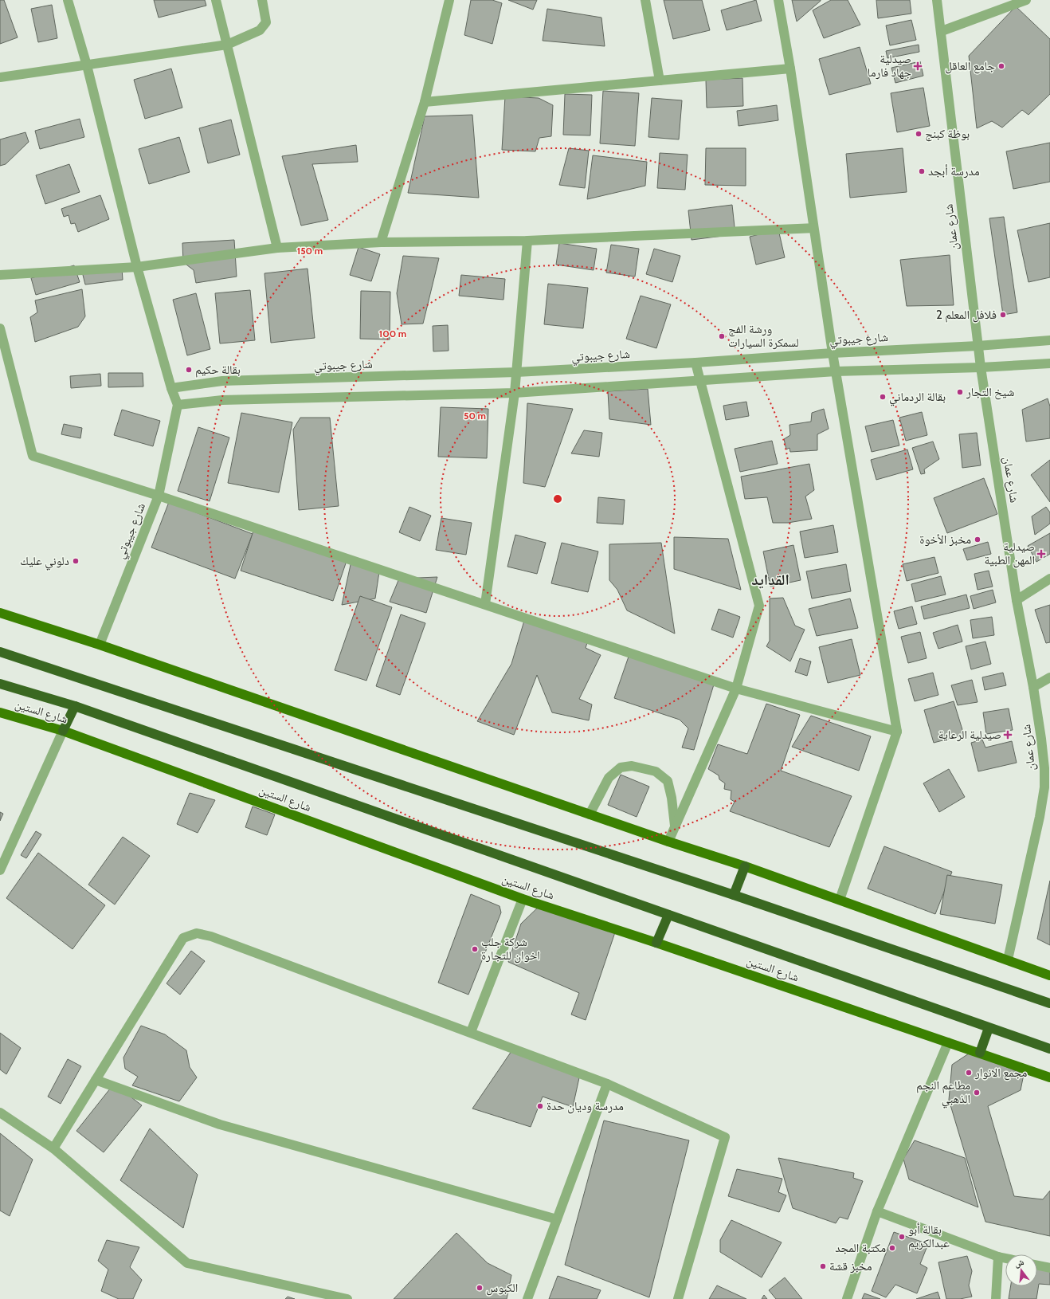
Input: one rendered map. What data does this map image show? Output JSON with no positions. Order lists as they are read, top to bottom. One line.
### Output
{"streets":{"highway":["شارع الستين"],"street":["شارع عمان","شارع جيبوتي"]},"crossings":[["شارع عمان","شارع جيبوتي"]],"districts":["القدايد"],"places":{"health":["صيدلية جهاد فارما","صيدلية المهن الطبية","صيدلية الرعاية"],"other":["جامع العاقل","بوظة كبنج","مدرسة أبجد","فلافل المعلم 2","ورشة الفج لسمكرة السيارات","بقالة حكيم","شيخ التجار","بقالة الردماني","مخبز الأخوة","دلوني عليك","شركة جلب اخوان للتجارة","مجمع الانوار","مطاعم النجم الذهبي","مدرسة وديان حدة","بقالة أبو عبدالكريم","مكتبة المجد","مخبز قشة","الكبوس"]},"north":"top","rings":["150 m","100 m","50 m"]}
